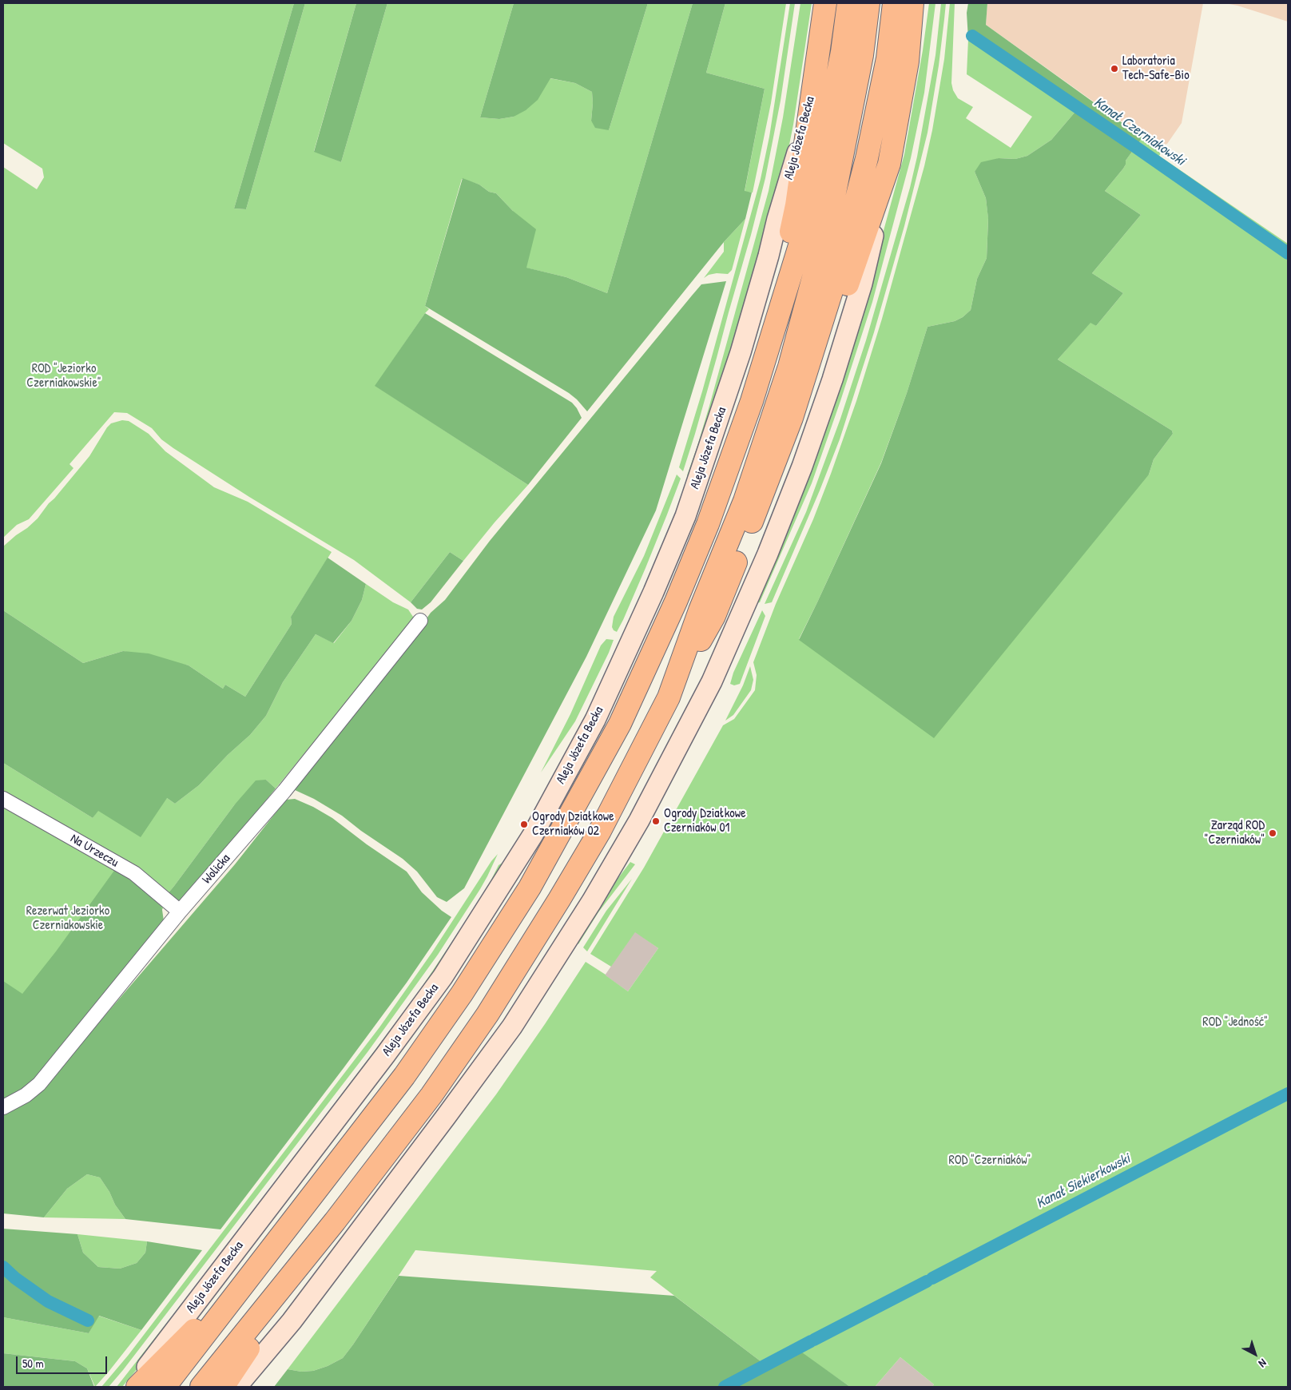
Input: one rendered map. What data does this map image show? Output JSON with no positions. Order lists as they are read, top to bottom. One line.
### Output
{"streets":{"main road":["Aleja Józefa Becka"],"street":["Na Urzeczu","Wolicka"]},"crossings":[["Na Urzeczu","Wolicka"]],"water":["Kanał Czerniakowski","Kanał Siekierkowski"],"parks":["ROD \"Jeziorko Czerniakowskie\"","Rezerwat Jeziorko Czerniakowskie","ROD \"Jedność\"","ROD \"Czerniaków\""],"places":["Laboratoria Tech-Safe-Bio","Ogrody Działkowe Czerniaków 01","Ogrody Działkowe Czerniaków 02","Zarząd ROD \"Czerniaków\""],"scale_bar":"50 m","north":"bottom right"}
